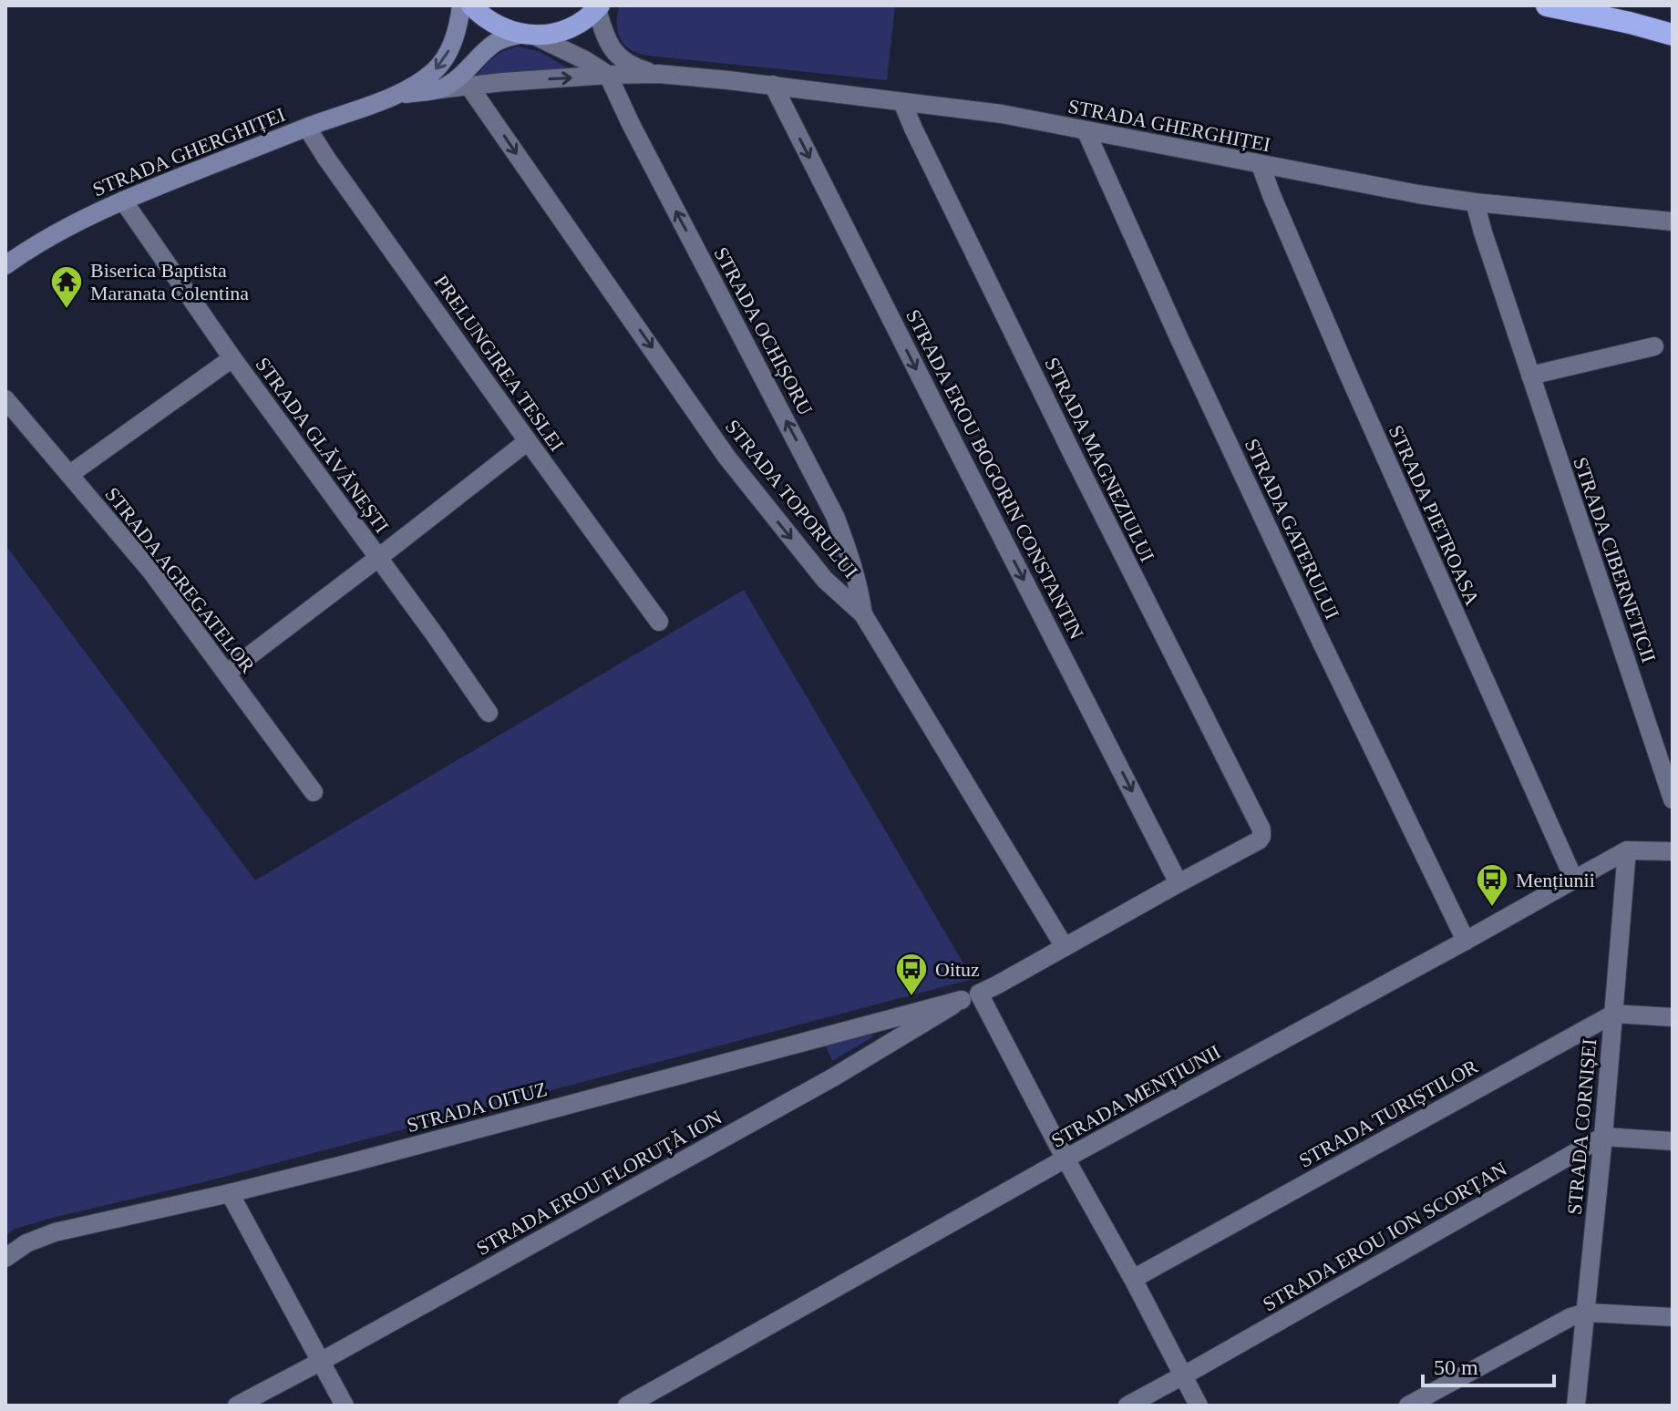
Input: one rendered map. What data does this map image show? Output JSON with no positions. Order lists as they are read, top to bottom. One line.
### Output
{"streets":{"main road":["STRADA GHERGHIȚEI"],"street":["STRADA OCHIȘORU","PRELUNGIREA TESLEI","STRADA GLĂVĂNEȘTI","STRADA MAGNEZIULUI","STRADA EROU BOGORIN CONSTANTIN","STRADA TOPORULUI","STRADA PIETROASA","STRADA GATERULUI","STRADA CIBERNETICII","STRADA AGREGATELOR","STRADA MENȚIUNII","STRADA OITUZ","STRADA TURIȘTILOR","STRADA CORNIȘEI","STRADA EROU FLORUȚĂ ION","STRADA EROU ION SCORȚAN"]},"crossings":[["STRADA GHERGHIȚEI","STRADA OCHIȘORU"],["STRADA GHERGHIȚEI","PRELUNGIREA TESLEI"],["STRADA GHERGHIȚEI","STRADA GLĂVĂNEȘTI"],["STRADA GHERGHIȚEI","STRADA MAGNEZIULUI"],["STRADA GHERGHIȚEI","STRADA EROU BOGORIN CONSTANTIN"],["STRADA GHERGHIȚEI","STRADA TOPORULUI"],["STRADA GHERGHIȚEI","STRADA PIETROASA"],["STRADA GHERGHIȚEI","STRADA GATERULUI"],["STRADA GHERGHIȚEI","STRADA CIBERNETICII"],["STRADA OCHIȘORU","STRADA TOPORULUI"],["STRADA MAGNEZIULUI","STRADA EROU BOGORIN CONSTANTIN"],["STRADA PIETROASA","STRADA MENȚIUNII"],["STRADA GATERULUI","STRADA MENȚIUNII"],["STRADA MENȚIUNII","STRADA CORNIȘEI"],["STRADA OITUZ","STRADA EROU FLORUȚĂ ION"],["STRADA TURIȘTILOR","STRADA CORNIȘEI"],["STRADA CORNIȘEI","STRADA EROU ION SCORȚAN"]],"one_way":["STRADA OCHIȘORU","STRADA EROU BOGORIN CONSTANTIN","STRADA TOPORULUI"],"places":{"temple":["Biserica Baptista Maranata Colentina"],"bus stop":["Mențiunii","Oituz"]},"scale_bar":"50 m"}
